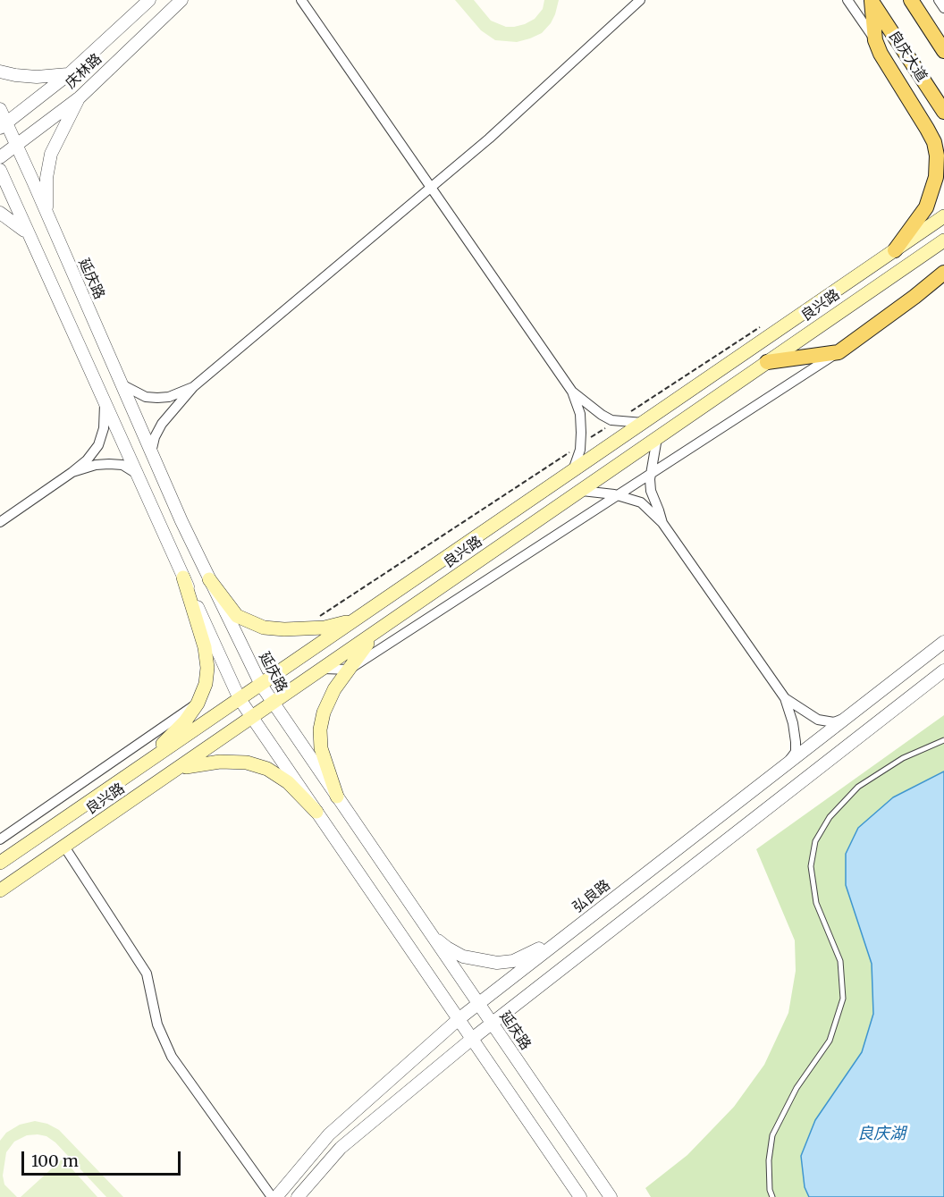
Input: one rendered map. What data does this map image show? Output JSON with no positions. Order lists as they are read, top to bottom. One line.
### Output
{"streets":{"main road":["良庆大道","良兴路"],"street":["庆林路","延庆路","弘良路"]},"crossings":[["庆林路","延庆路"],["延庆路","良兴路"],["延庆路","弘良路"]],"water":["良庆湖"],"scale_bar":"100 m"}
